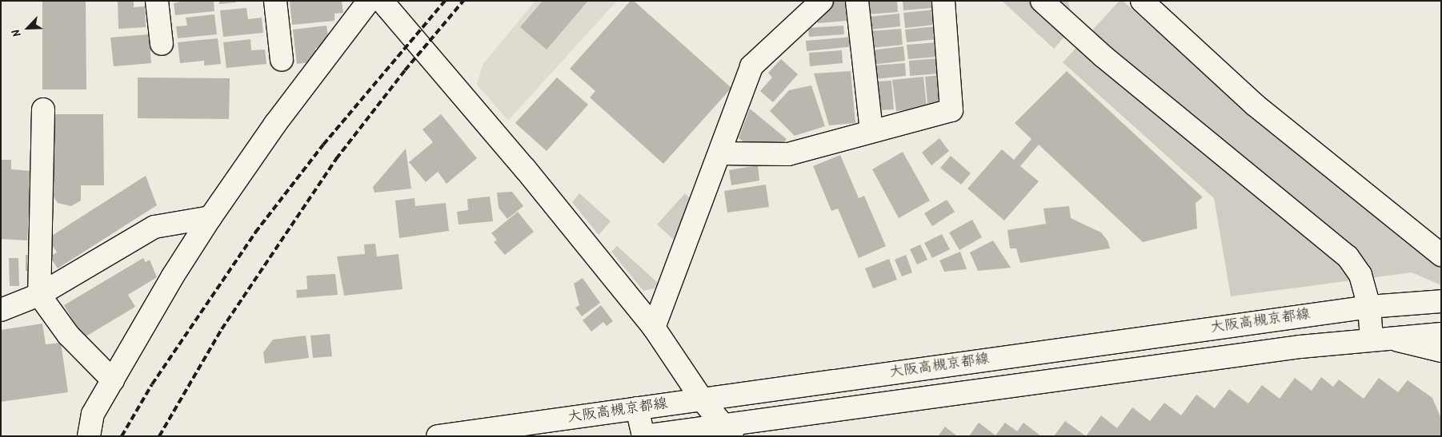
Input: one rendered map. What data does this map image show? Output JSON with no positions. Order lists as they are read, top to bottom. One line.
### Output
{"streets":{"street":["大阪高槻京都線"]},"north":"bottom left"}
